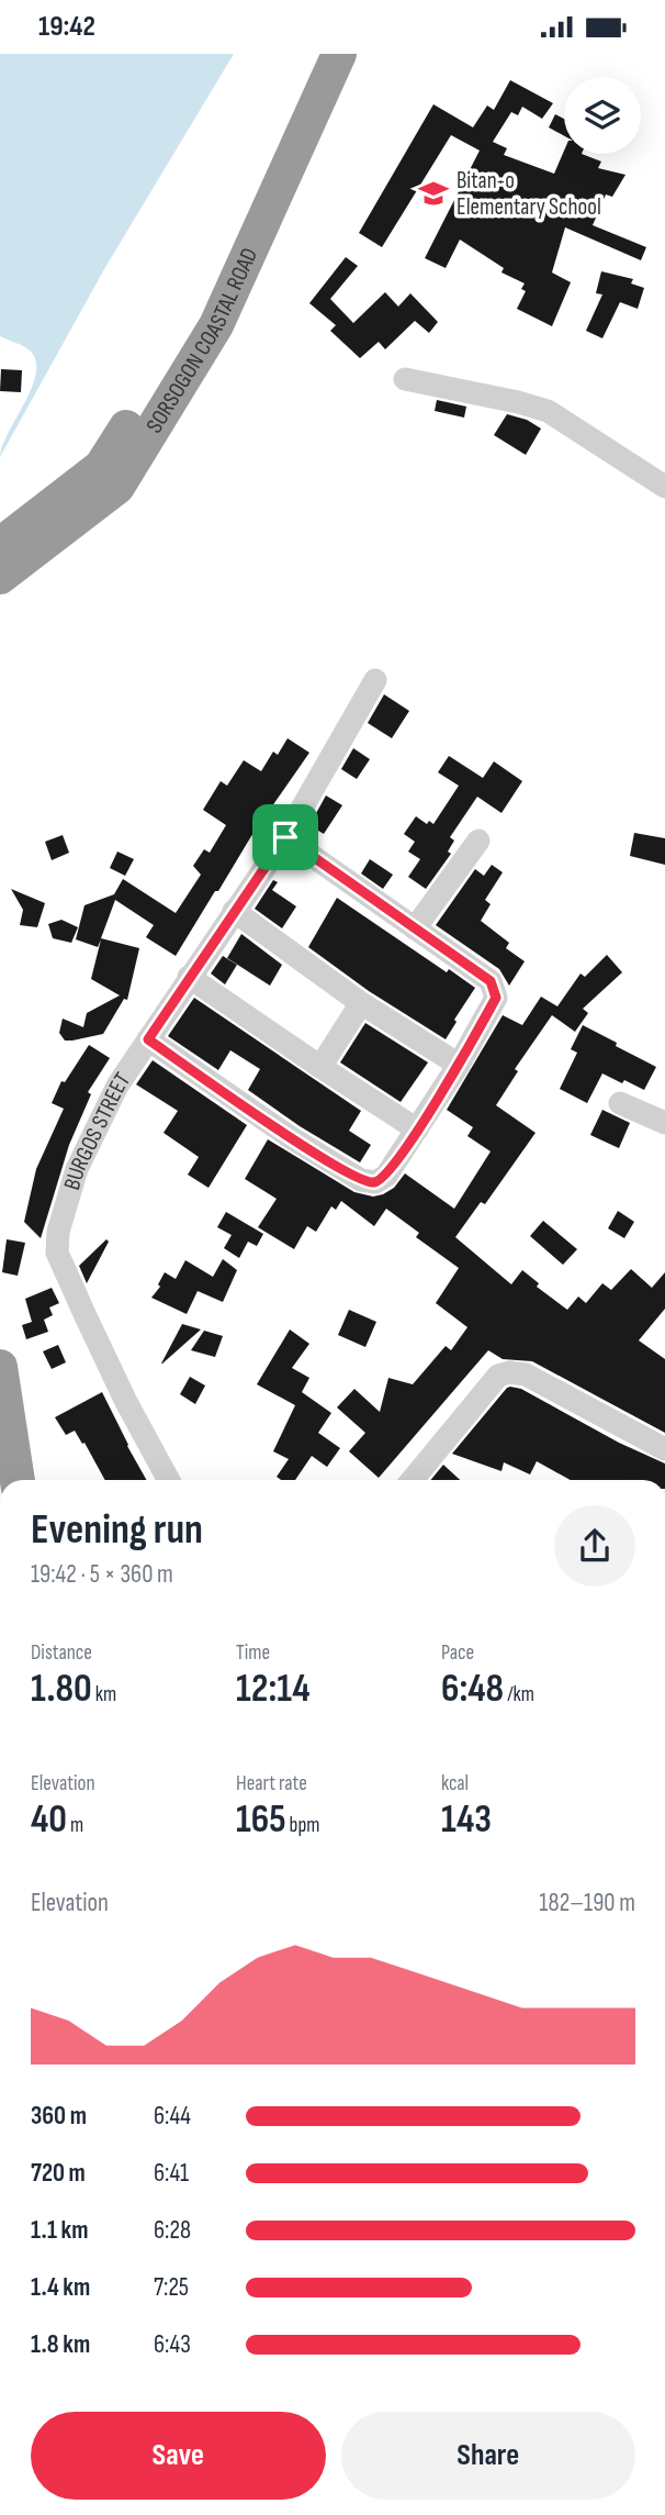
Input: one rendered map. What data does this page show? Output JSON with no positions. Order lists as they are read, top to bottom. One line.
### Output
{"streets":{"highway":["SORSOGON COASTAL ROAD"],"street":["BURGOS STREET"]},"places":{"school or university":["Bitan-o Elementary School"]},"page":{"status":"19:42","heading":["Evening run","19:42 · 5 × 360 m"],"stats":[["Distance","1.80 km"],["Time","12:14"],["Pace","6:48 /km"],["Elevation","40 m"],["Heart rate","165 bpm"],["kcal","143"]],"chart":["Elevation","182–190 m"],"list":[{"name":"360 m","note":"6:44"},{"name":"720 m","note":"6:41"},{"name":"1.1 km","note":"6:28"},{"name":"1.4 km","note":"7:25"},{"name":"1.8 km","note":"6:43"}],"buttons":["Save","Share"]}}
